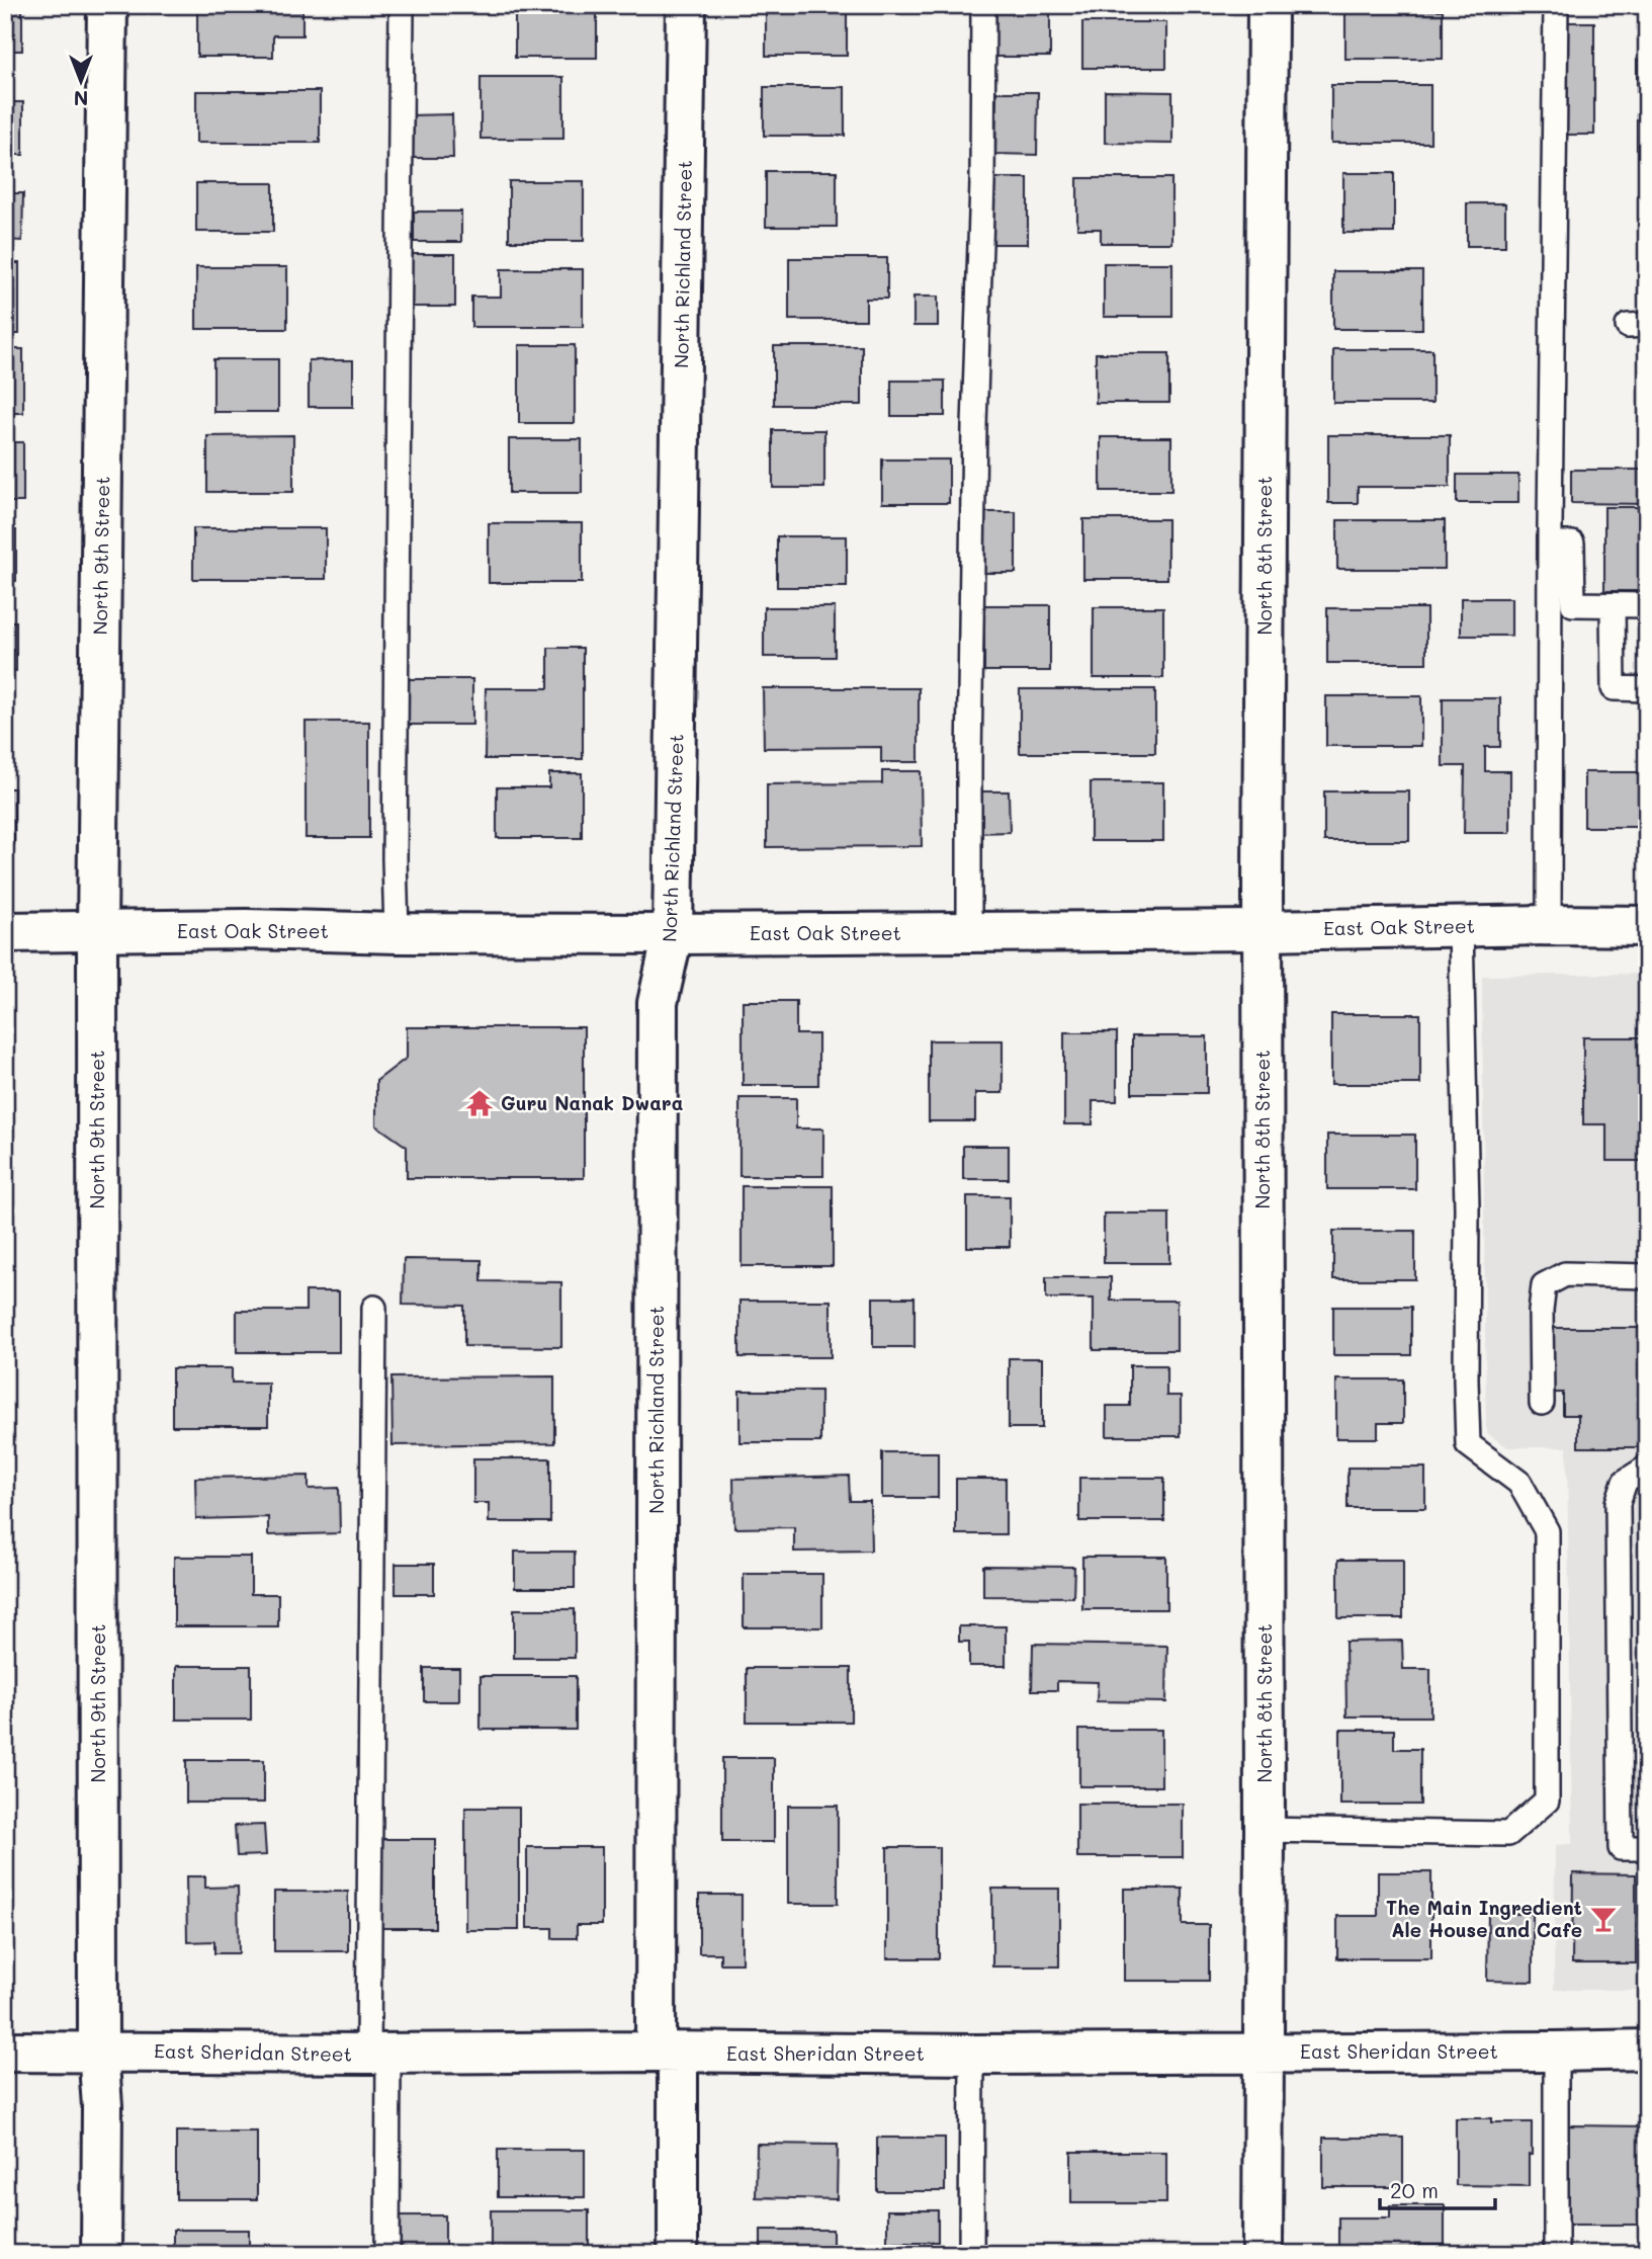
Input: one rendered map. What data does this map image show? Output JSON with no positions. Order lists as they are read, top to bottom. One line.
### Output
{"streets":{"street":["North Richland Street","North 9th Street","North 8th Street","East Oak Street","East Sheridan Street"]},"crossings":[["North Richland Street","East Oak Street"],["North Richland Street","East Sheridan Street"],["North 9th Street","East Oak Street"],["North 9th Street","East Sheridan Street"],["North 8th Street","East Oak Street"],["North 8th Street","East Sheridan Street"]],"places":{"temple":["Guru Nanak Dwara"],"bar":["The Main Ingredient Ale House and Cafe"]},"scale_bar":"20 m","north":"bottom"}
